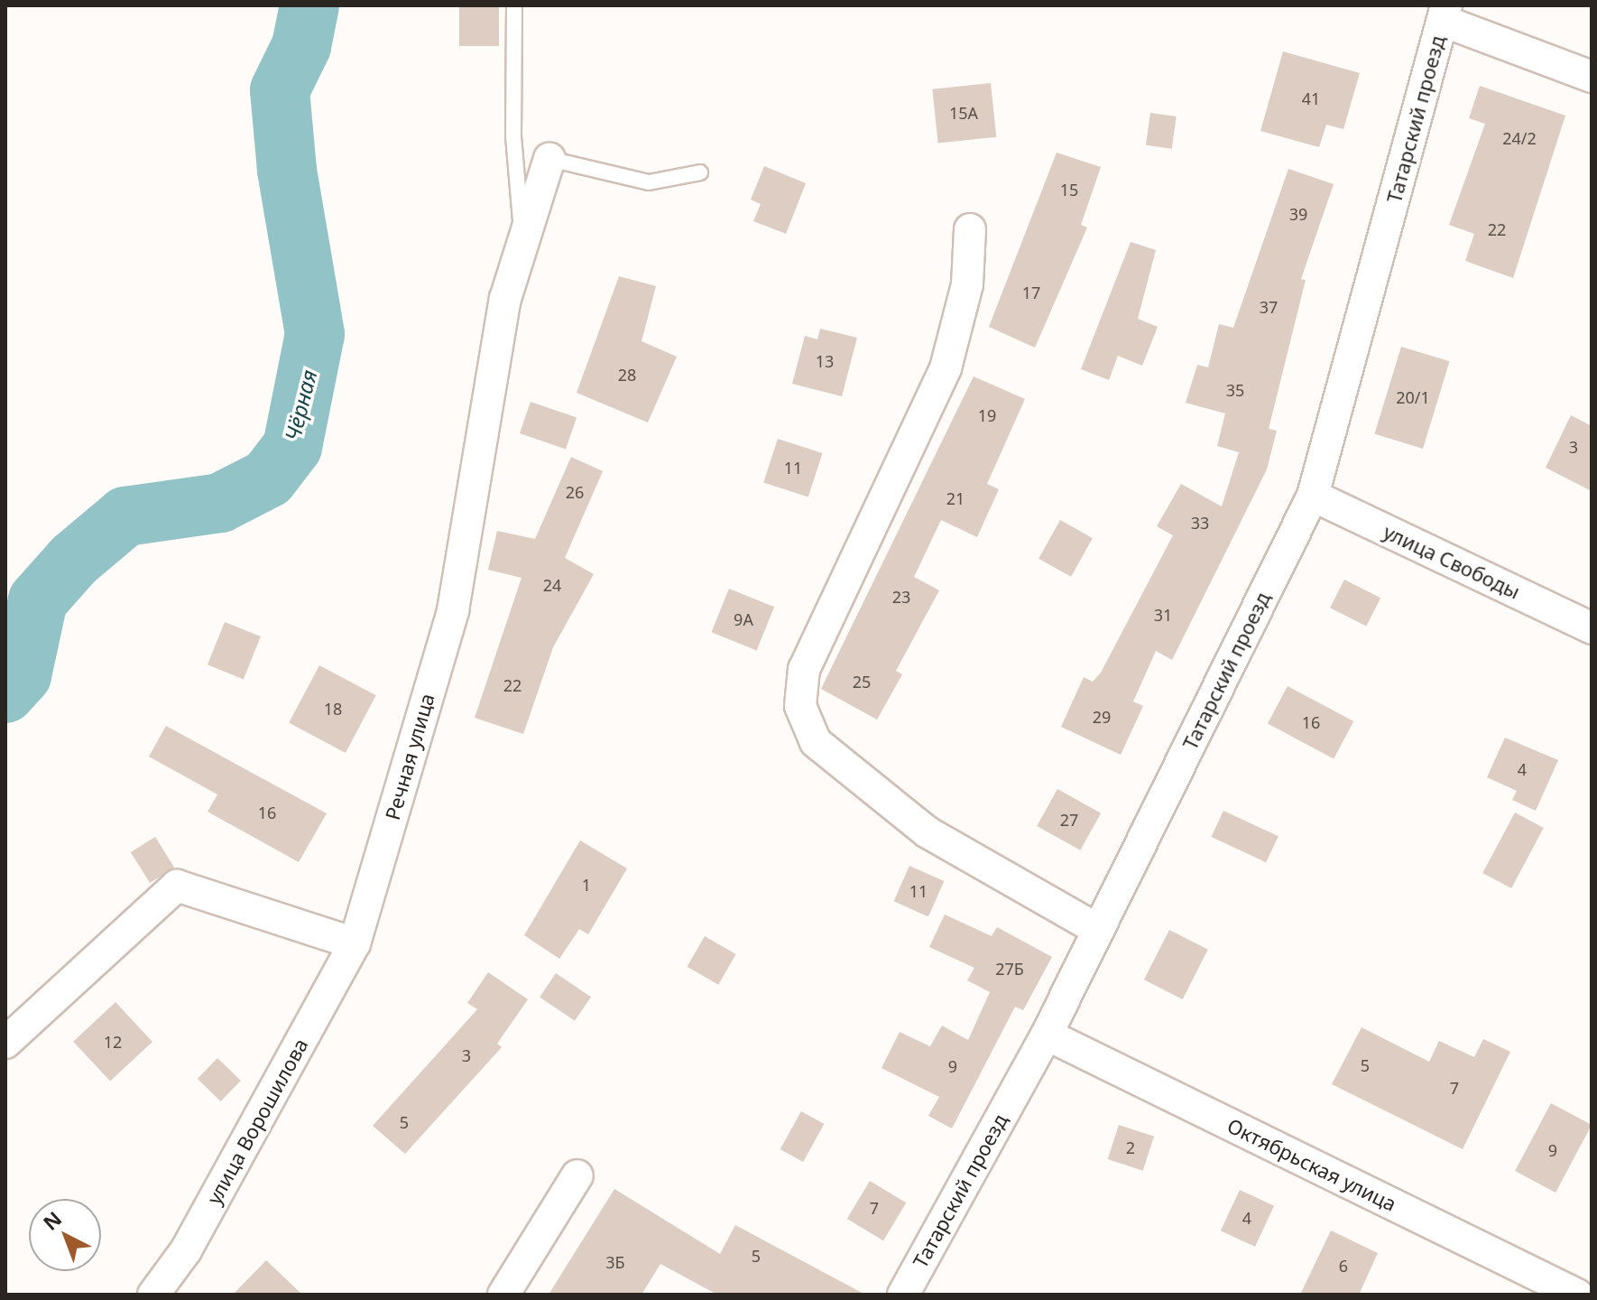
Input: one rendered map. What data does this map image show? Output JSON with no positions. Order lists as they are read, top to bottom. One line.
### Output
{"streets":{"street":["Татарский проезд","улица Свободы","Речная улица","улица Ворошилова","Октябрьская улица"]},"crossings":[["Татарский проезд","улица Свободы"],["Татарский проезд","Октябрьская улица"],["Речная улица","улица Ворошилова"]],"water":["Чёрная"],"house_numbers":["41","15А","24/2","15","39","22","17","37","13","28","35","20/1","19","3","11","26","21","33","24","23","31","9А","25","22","18","29","16","4","16","27","1","11","27Б","12","3","5","9","7","5","2","9","7","4","5","3Б","6"],"north":"top left"}
